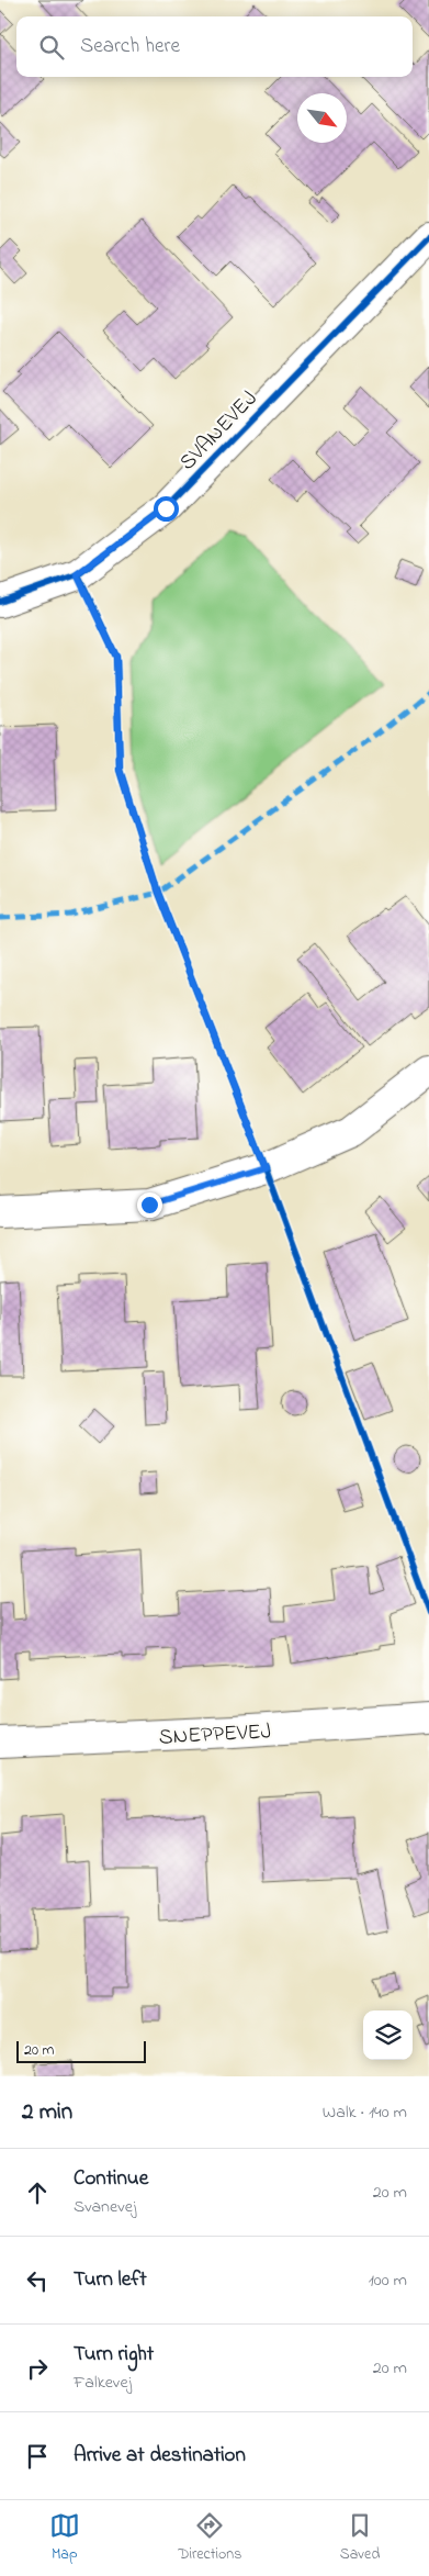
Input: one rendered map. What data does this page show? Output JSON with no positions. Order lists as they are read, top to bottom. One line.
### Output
{"streets":{"street":["SVANEVEJ","SNEPPEVEJ"]},"scale_bar":"20 m","north":"bottom right","page":{"search":"Search here","scale":"20 m","heading":["2 min","Walk · 140 m"],"list":[["Continue","Svanevej","20 m"],["Turn left","100 m"],["Turn right","Falkevej","20 m"],"Arrive at destination"],"nav":["Map","Directions","Saved"]}}
